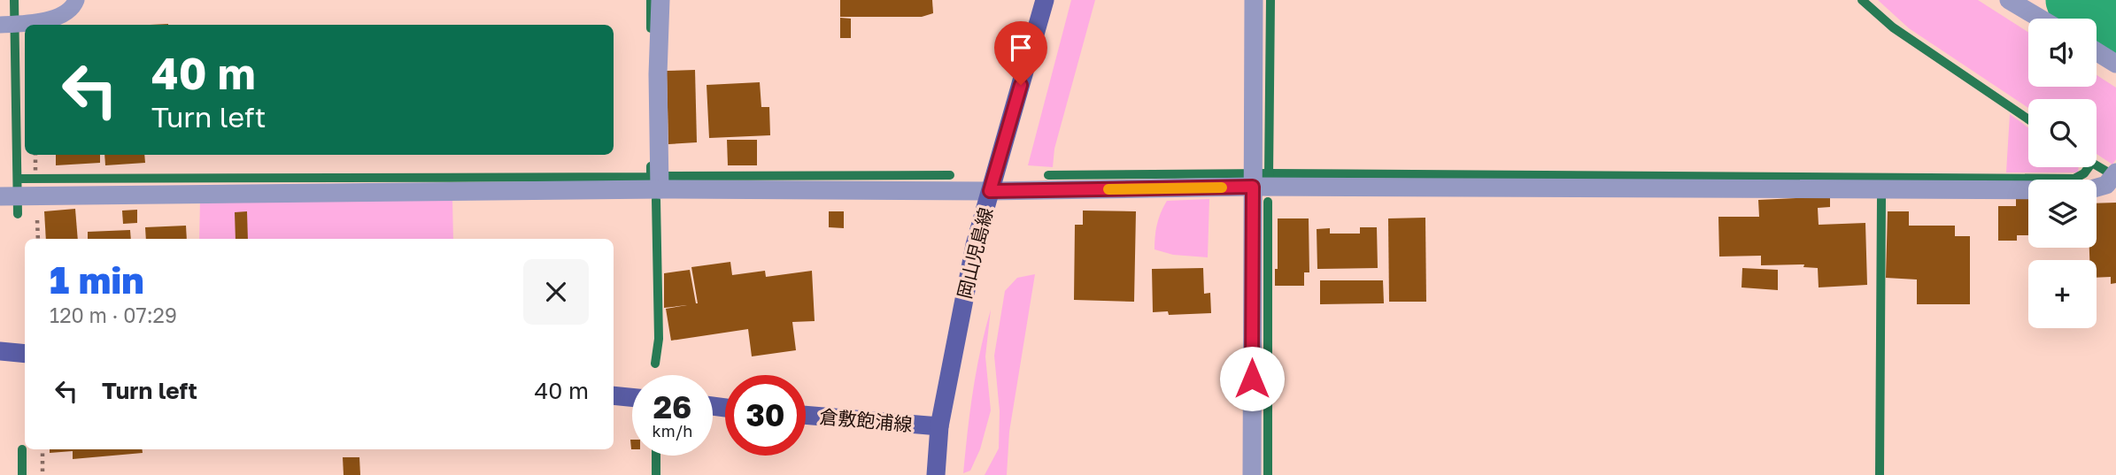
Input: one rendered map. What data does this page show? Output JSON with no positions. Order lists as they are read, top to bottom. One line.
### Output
{"streets":{"main road":["岡山児島線","倉敷飽浦線"]},"crossings":[["岡山児島線","倉敷飽浦線"]],"page":{"map_buttons":"+","turn":["40 m","Turn left"],"heading":["1 min","120 m · 07:29"],"list":[{"name":"Turn left","value":"40 m"}],"speed":"26 km/h","limit":"30"}}
